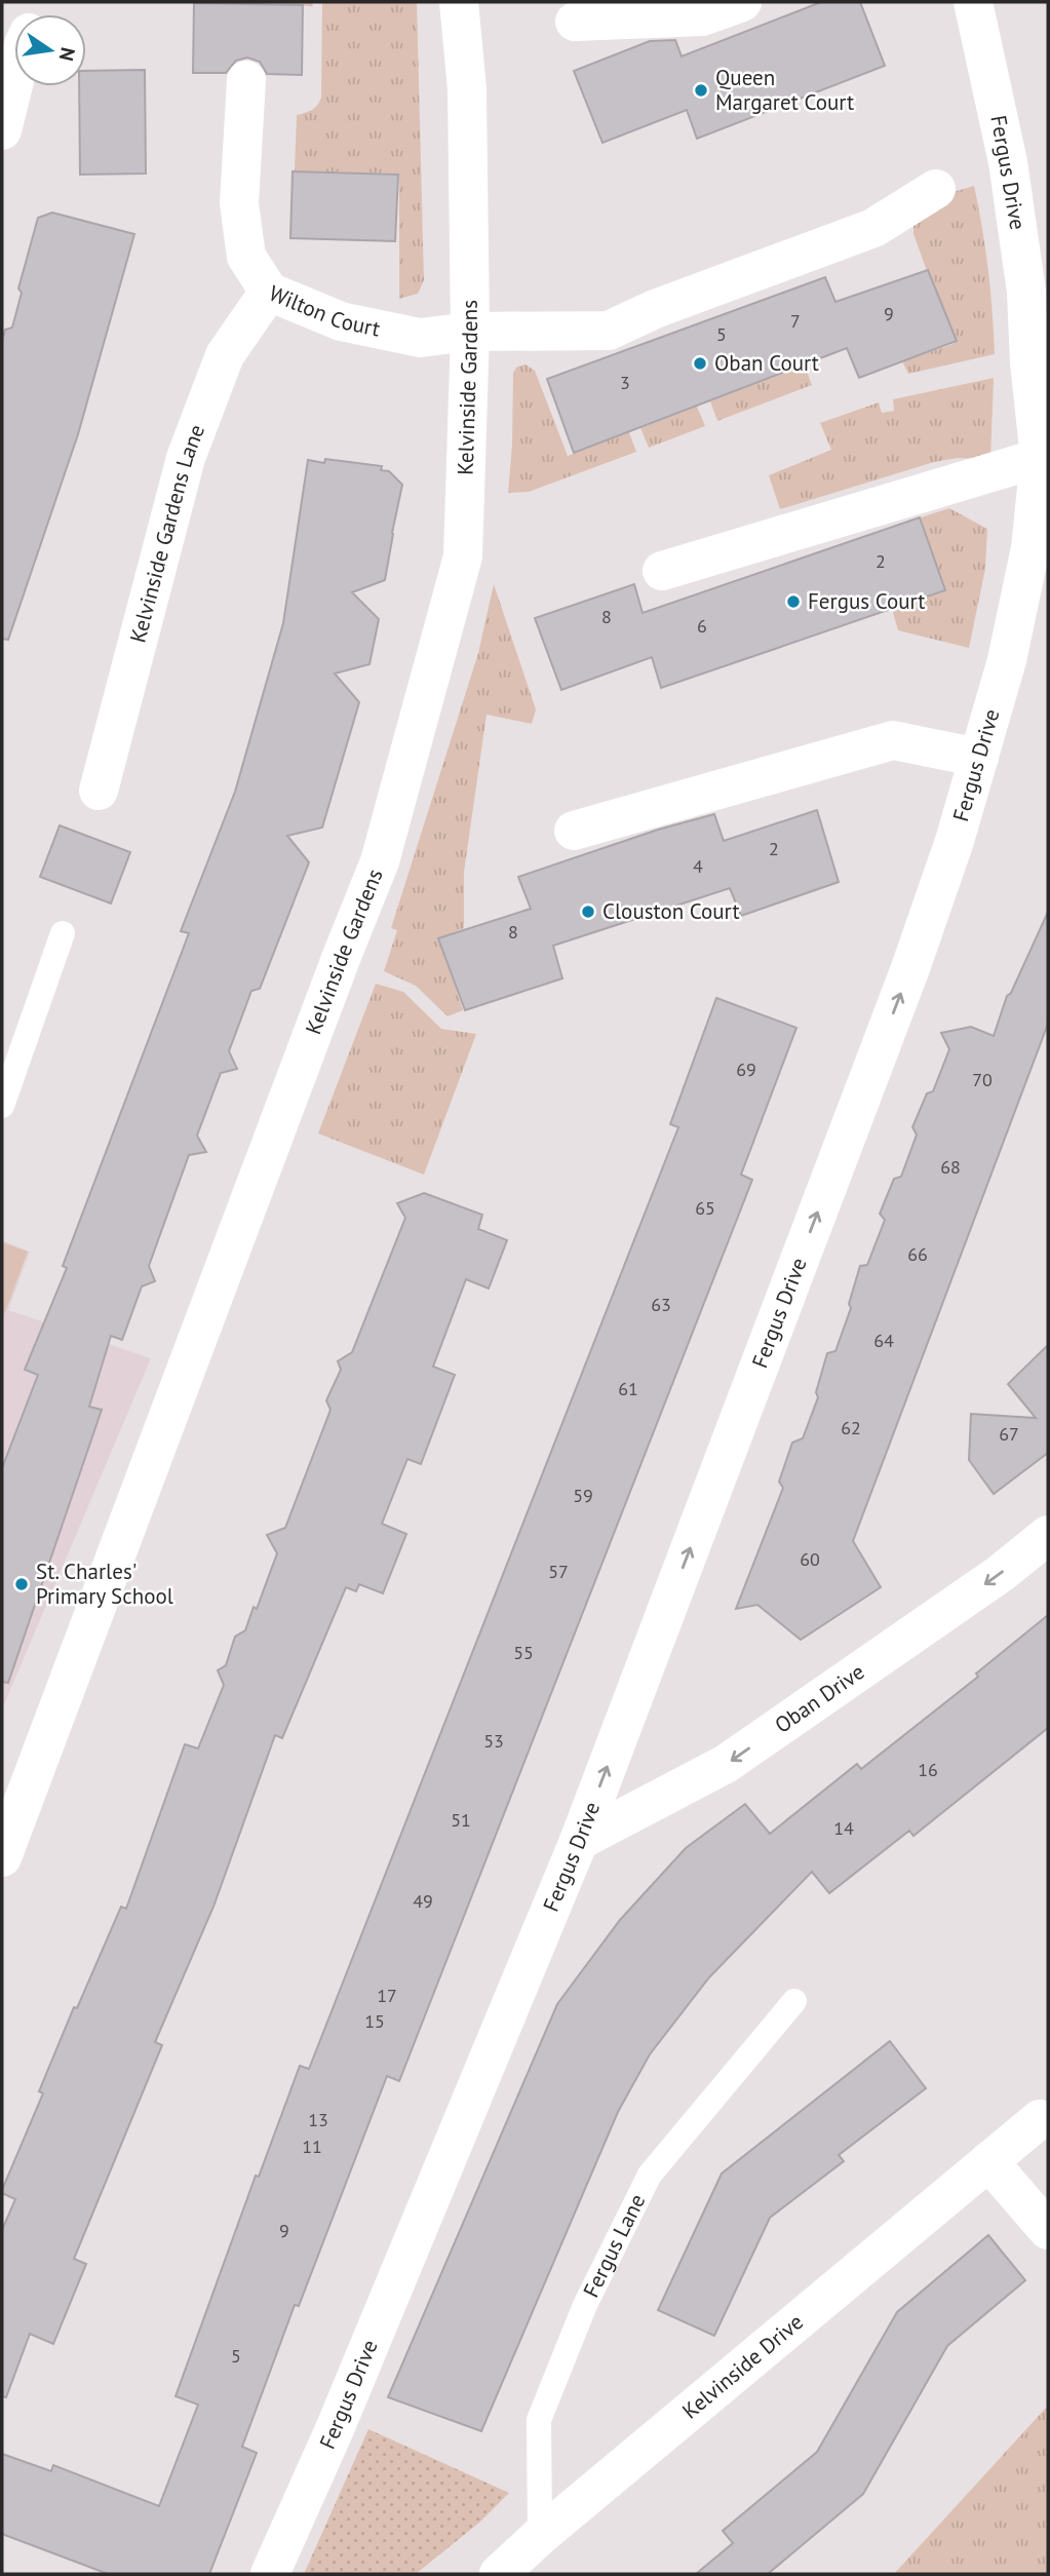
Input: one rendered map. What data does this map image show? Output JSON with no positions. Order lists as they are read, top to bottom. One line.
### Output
{"streets":{"street":["Fergus Drive","Wilton Court","Kelvinside Gardens","Kelvinside Gardens Lane","Oban Drive","Kelvinside Drive"],"lane":["Fergus Lane"]},"crossings":[["Fergus Drive","Oban Drive"],["Wilton Court","Kelvinside Gardens"],["Wilton Court","Kelvinside Gardens Lane"],["Fergus Lane","Kelvinside Drive"]],"one_way":["Fergus Drive","Oban Drive"],"places":["Queen Margaret Court","Oban Court","Fergus Court","Clouston Court","St. Charles' Primary School"],"house_numbers":["9","7","5","3","2","8","6","2","4","8","69","70","68","65","66","63","64","61","62","67","59","60","57","55","53","16","51","14","49","17","15","13","11","9","5"],"north":"right"}
